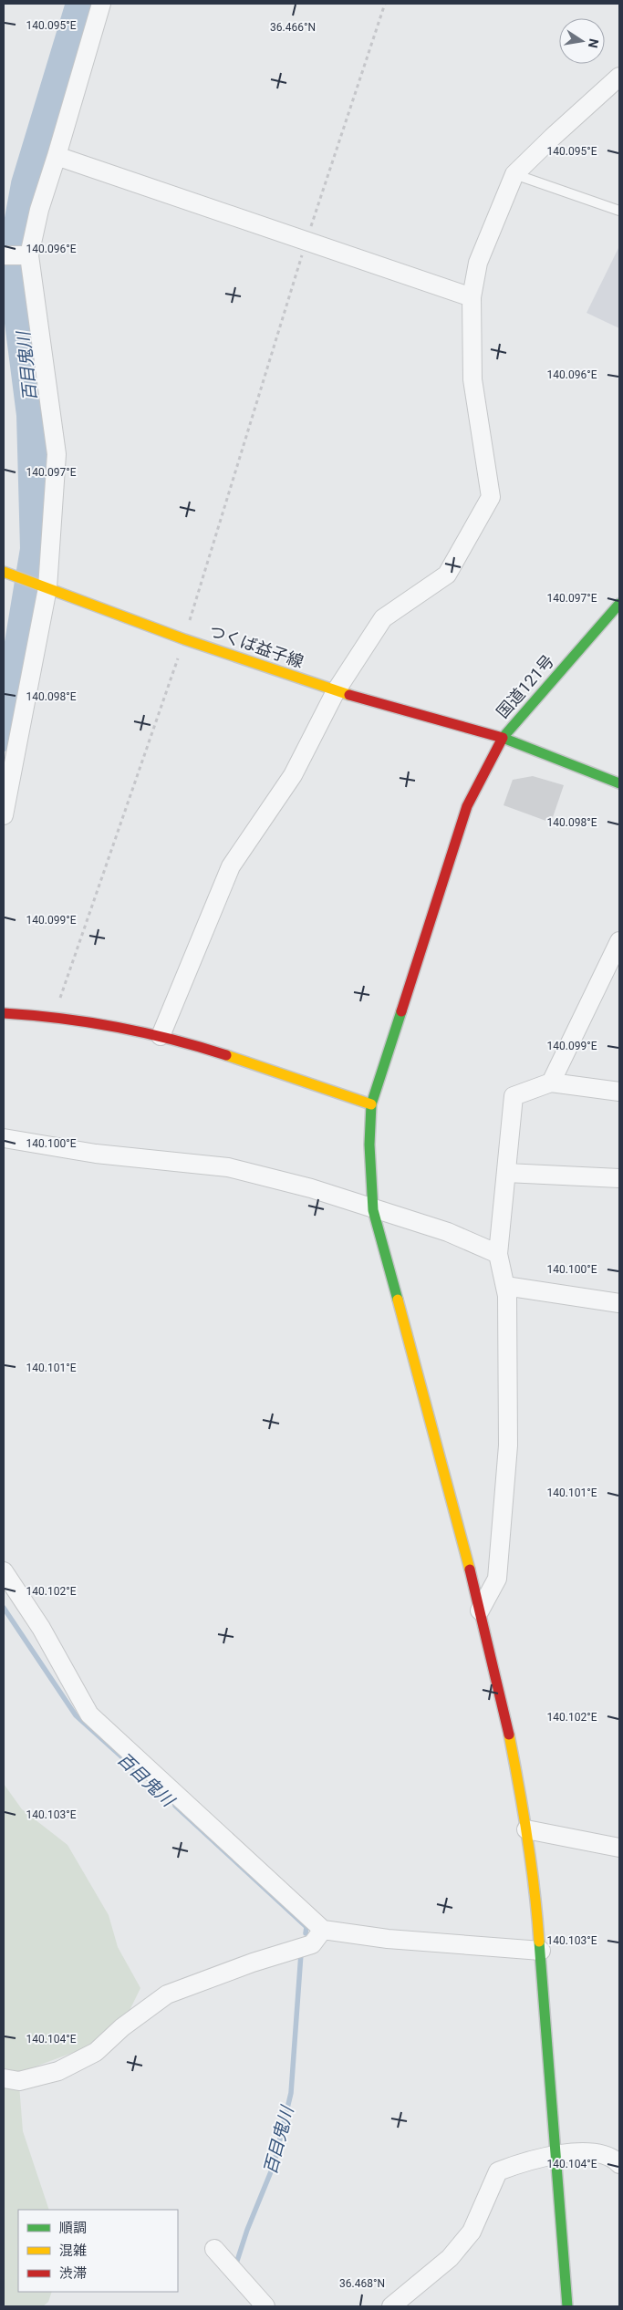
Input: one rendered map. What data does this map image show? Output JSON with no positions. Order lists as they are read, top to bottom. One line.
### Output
{"streets":{"main road":["つくば益子線","国道121号"]},"crossings":[["つくば益子線","国道121号"]],"water":["百目鬼川"],"legend":["順調","混雑","渋滞"],"north":"right","coordinates":["140.095°E","36.466°N","140.096°E","140.097°E","140.098°E","140.099°E","140.100°E","140.101°E","140.102°E","140.103°E","140.104°E","36.468°N"]}
